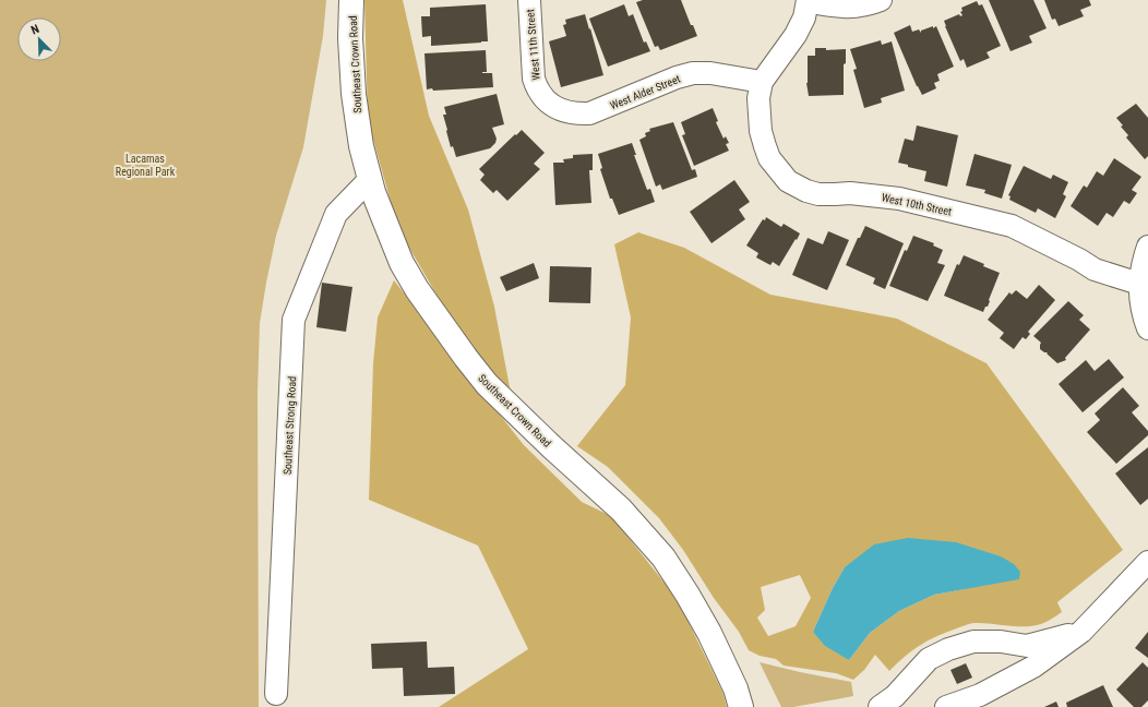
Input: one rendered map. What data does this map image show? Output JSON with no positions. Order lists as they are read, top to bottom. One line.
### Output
{"streets":{"street":["West 11th Street","Southeast Crown Road","West Alder Street","West 10th Street","Southeast Strong Road"]},"crossings":[["West 11th Street","West Alder Street"],["Southeast Crown Road","Southeast Strong Road"],["West Alder Street","West 10th Street"]],"parks":["Lacamas Regional Park"],"north":"top left"}
